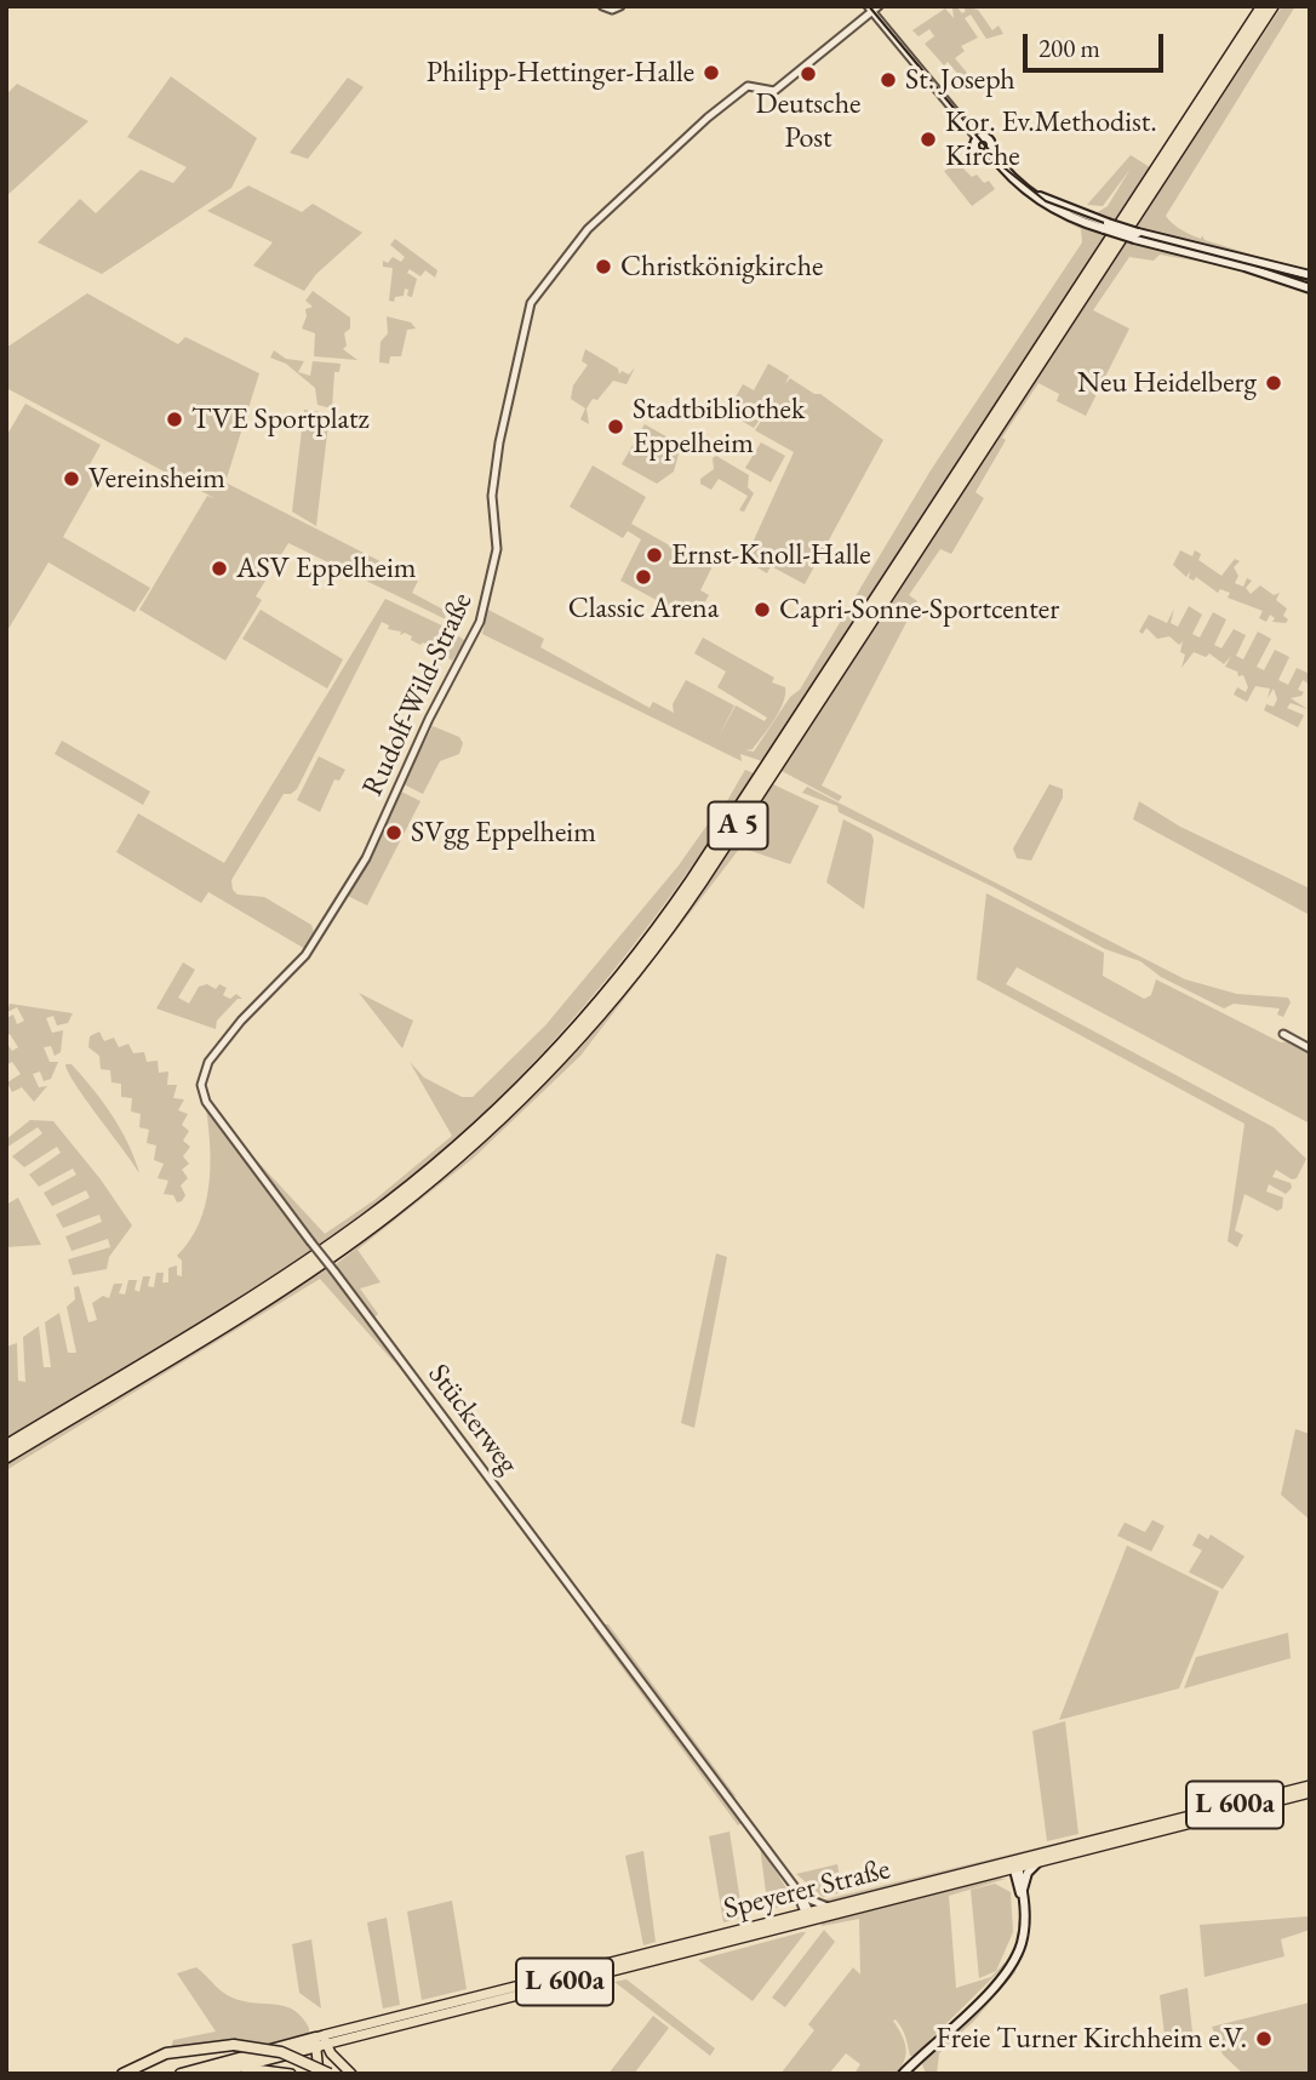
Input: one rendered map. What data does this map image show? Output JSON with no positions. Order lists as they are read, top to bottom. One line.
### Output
{"streets":{"highway":["A 5","L 600a"],"main road":["Speyerer Straße"],"street":["Rudolf-Wild-Straße","Stückerweg"]},"crossings":[["Rudolf-Wild-Straße","Stückerweg"],["Stückerweg","Speyerer Straße"],["L 600a","Speyerer Straße"]],"places":["Philipp-Hettinger-Halle","Deutsche Post","St. Joseph","Kor. Ev.Methodist. Kirche","Christkönigkirche","Neu Heidelberg","TVE Sportplatz","Stadtbibliothek Eppelheim","Vereinsheim","Ernst-Knoll-Halle","ASV Eppelheim","Classic Arena","Capri-Sonne-Sportcenter","SVgg Eppelheim","Freie Turner Kirchheim e.V."],"scale_bar":"200 m"}
